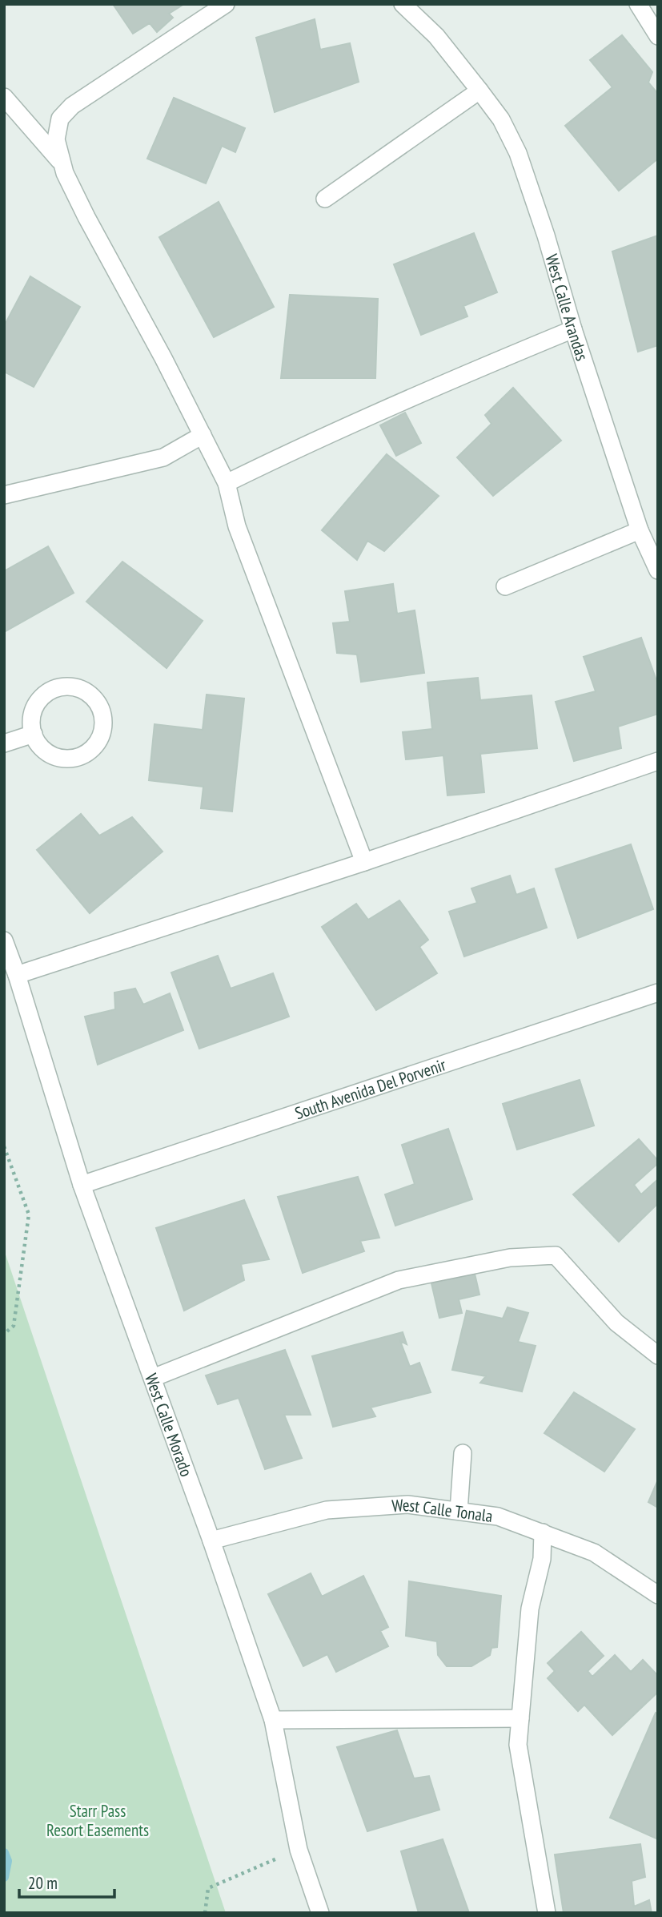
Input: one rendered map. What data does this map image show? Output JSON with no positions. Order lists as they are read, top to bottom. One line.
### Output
{"streets":{"street":["West Calle Arandas","South Avenida Del Porvenir","West Calle Morado","West Calle Tonala"]},"crossings":[["South Avenida Del Porvenir","West Calle Morado"],["West Calle Morado","West Calle Tonala"]],"parks":["Starr Pass Resort Easements"],"scale_bar":"20 m"}
